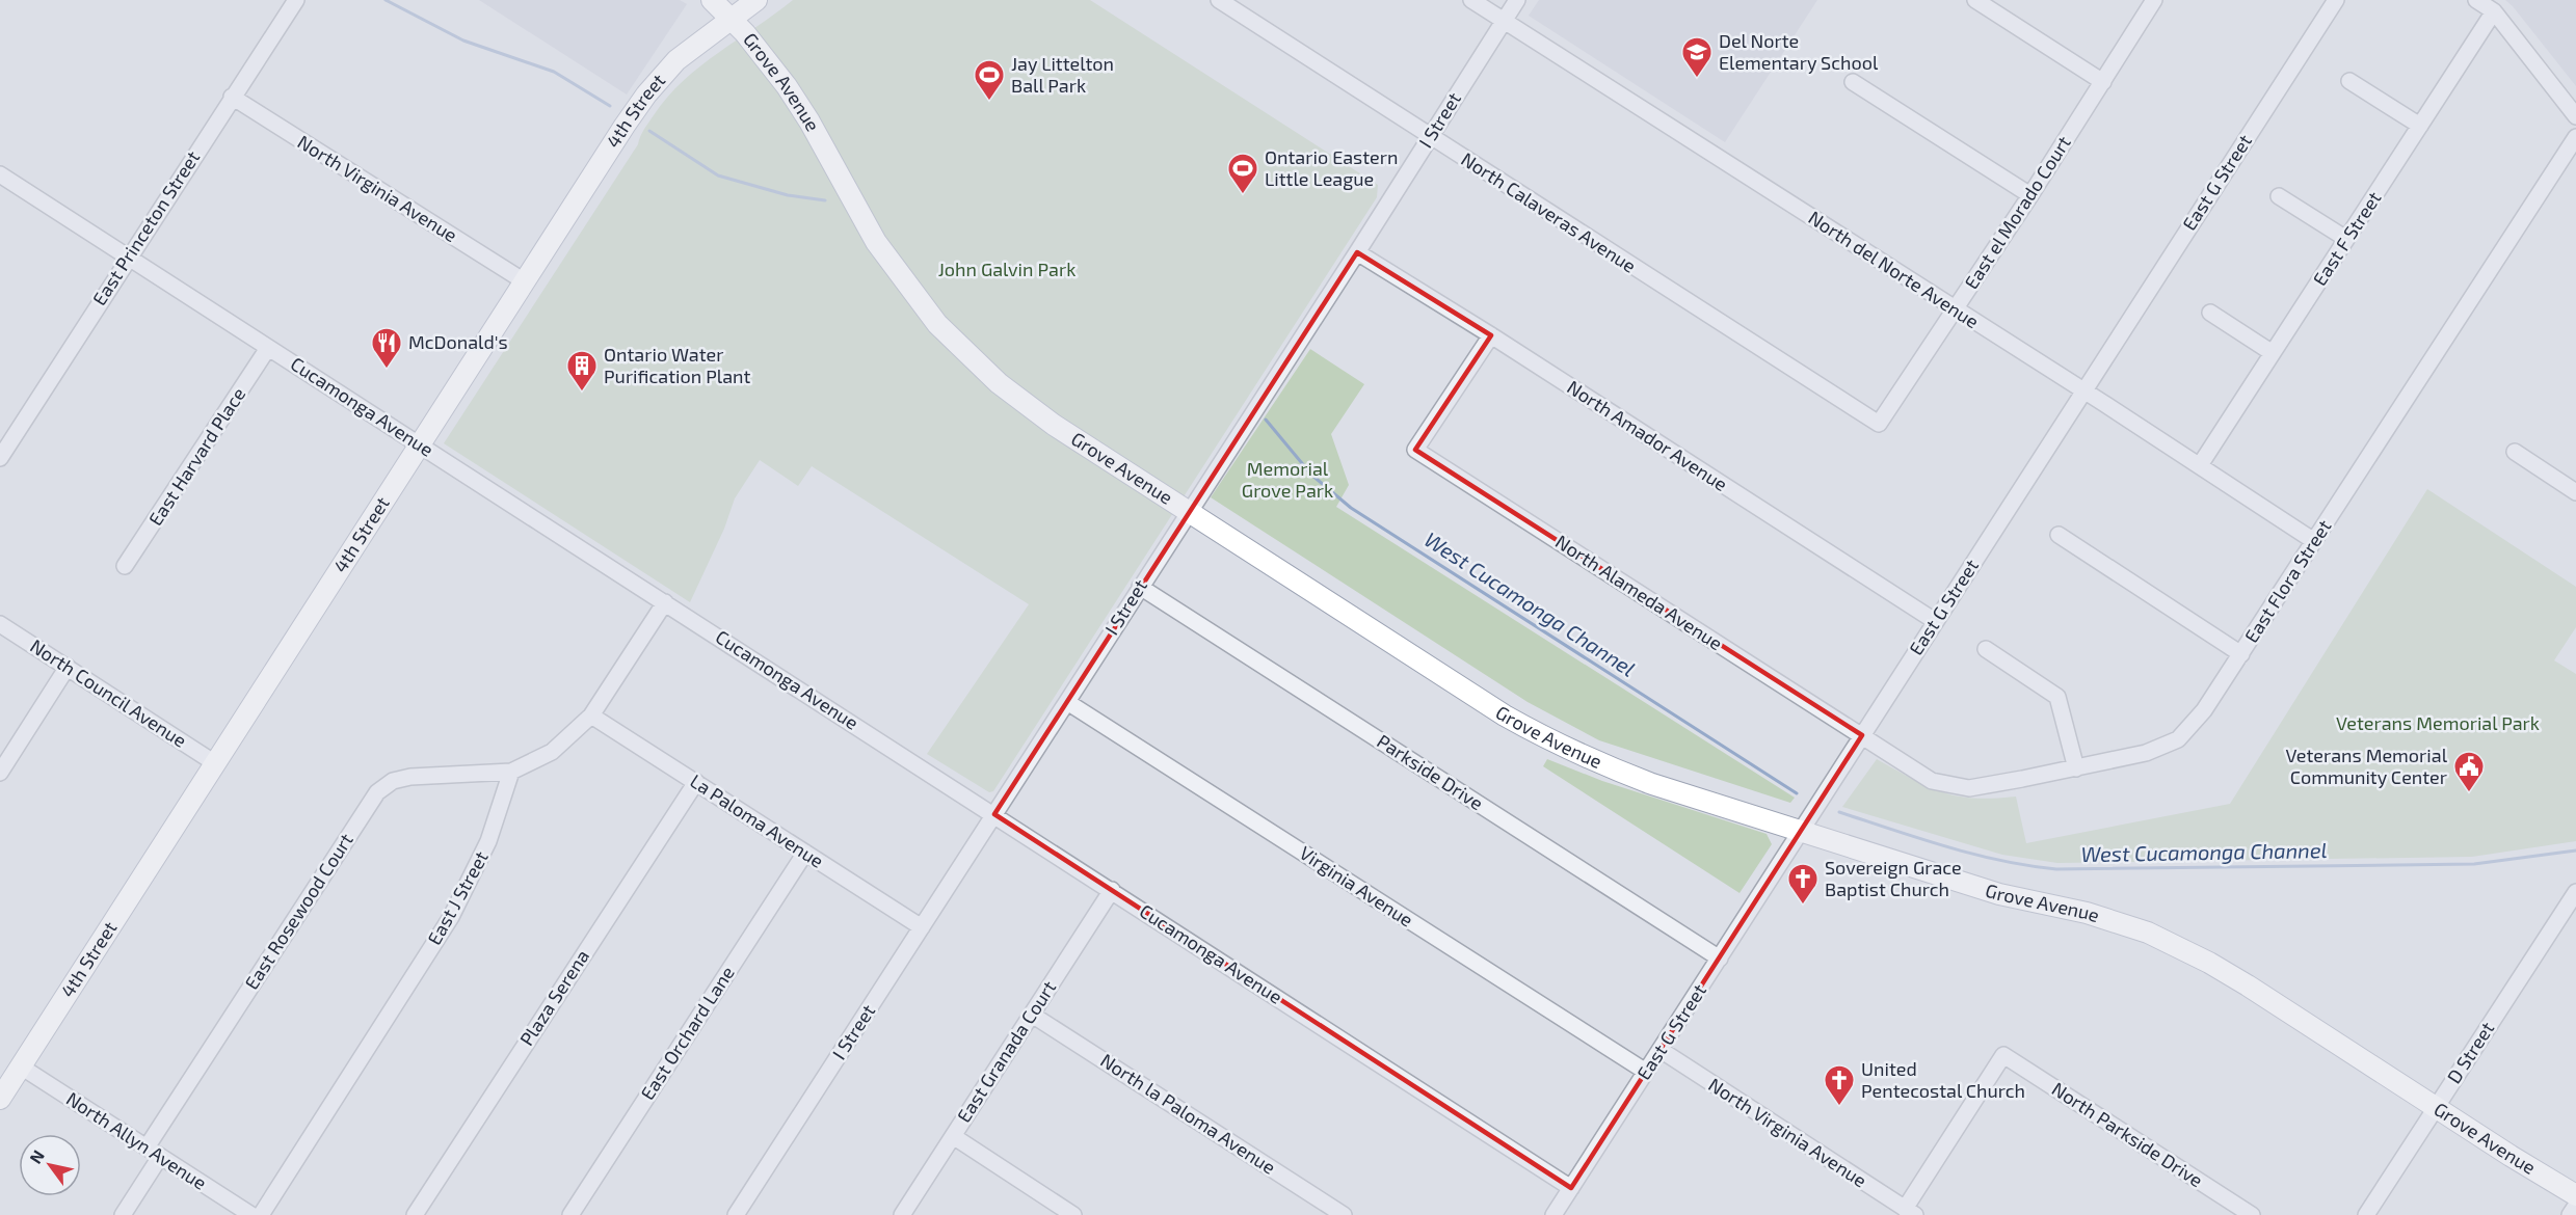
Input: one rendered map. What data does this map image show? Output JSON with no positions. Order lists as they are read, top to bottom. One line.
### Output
{"streets":{"main road":["Grove Avenue","4th Street"],"street":["I Street","East G Street","North Virginia Avenue","North Calaveras Avenue","East el Morado Court","East Princeton Street","East F Street","North del Norte Avenue","Cucamonga Avenue","North Amador Avenue","East Harvard Place","East Flora Street","North Alameda Avenue","North Council Avenue","Parkside Drive","La Paloma Avenue","Virginia Avenue","East J Street","East Rosewood Court","Plaza Serena","East Orchard Lane","East Granada Court","D Street","North la Paloma Avenue","North Parkside Drive","North Allyn Avenue"]},"crossings":[["Grove Avenue","4th Street"],["Grove Avenue","I Street"],["Grove Avenue","East G Street"],["Grove Avenue","D Street"],["4th Street","North Virginia Avenue"],["4th Street","Cucamonga Avenue"],["4th Street","North Council Avenue"],["4th Street","North Allyn Avenue"],["I Street","North Calaveras Avenue"],["I Street","North del Norte Avenue"],["I Street","Cucamonga Avenue"],["I Street","North Amador Avenue"],["I Street","Parkside Drive"],["I Street","La Paloma Avenue"],["I Street","Virginia Avenue"],["East G Street","North Virginia Avenue"],["East G Street","North del Norte Avenue"],["East G Street","Cucamonga Avenue"],["East G Street","North Amador Avenue"],["East G Street","East Flora Street"],["East G Street","North Alameda Avenue"],["East G Street","Parkside Drive"],["East G Street","Virginia Avenue"],["North Virginia Avenue","East Princeton Street"],["North Virginia Avenue","North Parkside Drive"],["North Calaveras Avenue","East el Morado Court"],["East el Morado Court","North del Norte Avenue"],["East Princeton Street","Cucamonga Avenue"],["East F Street","North del Norte Avenue"],["North del Norte Avenue","East Flora Street"],["Cucamonga Avenue","East Harvard Place"],["Cucamonga Avenue","East Granada Court"],["North Amador Avenue","North Alameda Avenue"],["East Flora Street","North Alameda Avenue"],["La Paloma Avenue","Plaza Serena"],["La Paloma Avenue","East Orchard Lane"],["East J Street","East Rosewood Court"],["East Rosewood Court","North Allyn Avenue"],["East Granada Court","North la Paloma Avenue"]],"water":["West Cucamonga Channel"],"parks":["John Galvin Park","Memorial Grove Park","Veterans Memorial Park"],"places":{"school or university":["Del Norte Elementary School"],"sports":["Jay Littelton Ball Park","Ontario Eastern Little League"],"restaurant":["McDonald's"],"building":["Ontario Water Purification Plant"],"public building":["Veterans Memorial Community Center"],"church":["Sovereign Grace Baptist Church","United Pentecostal Church"]},"north":"top left"}
